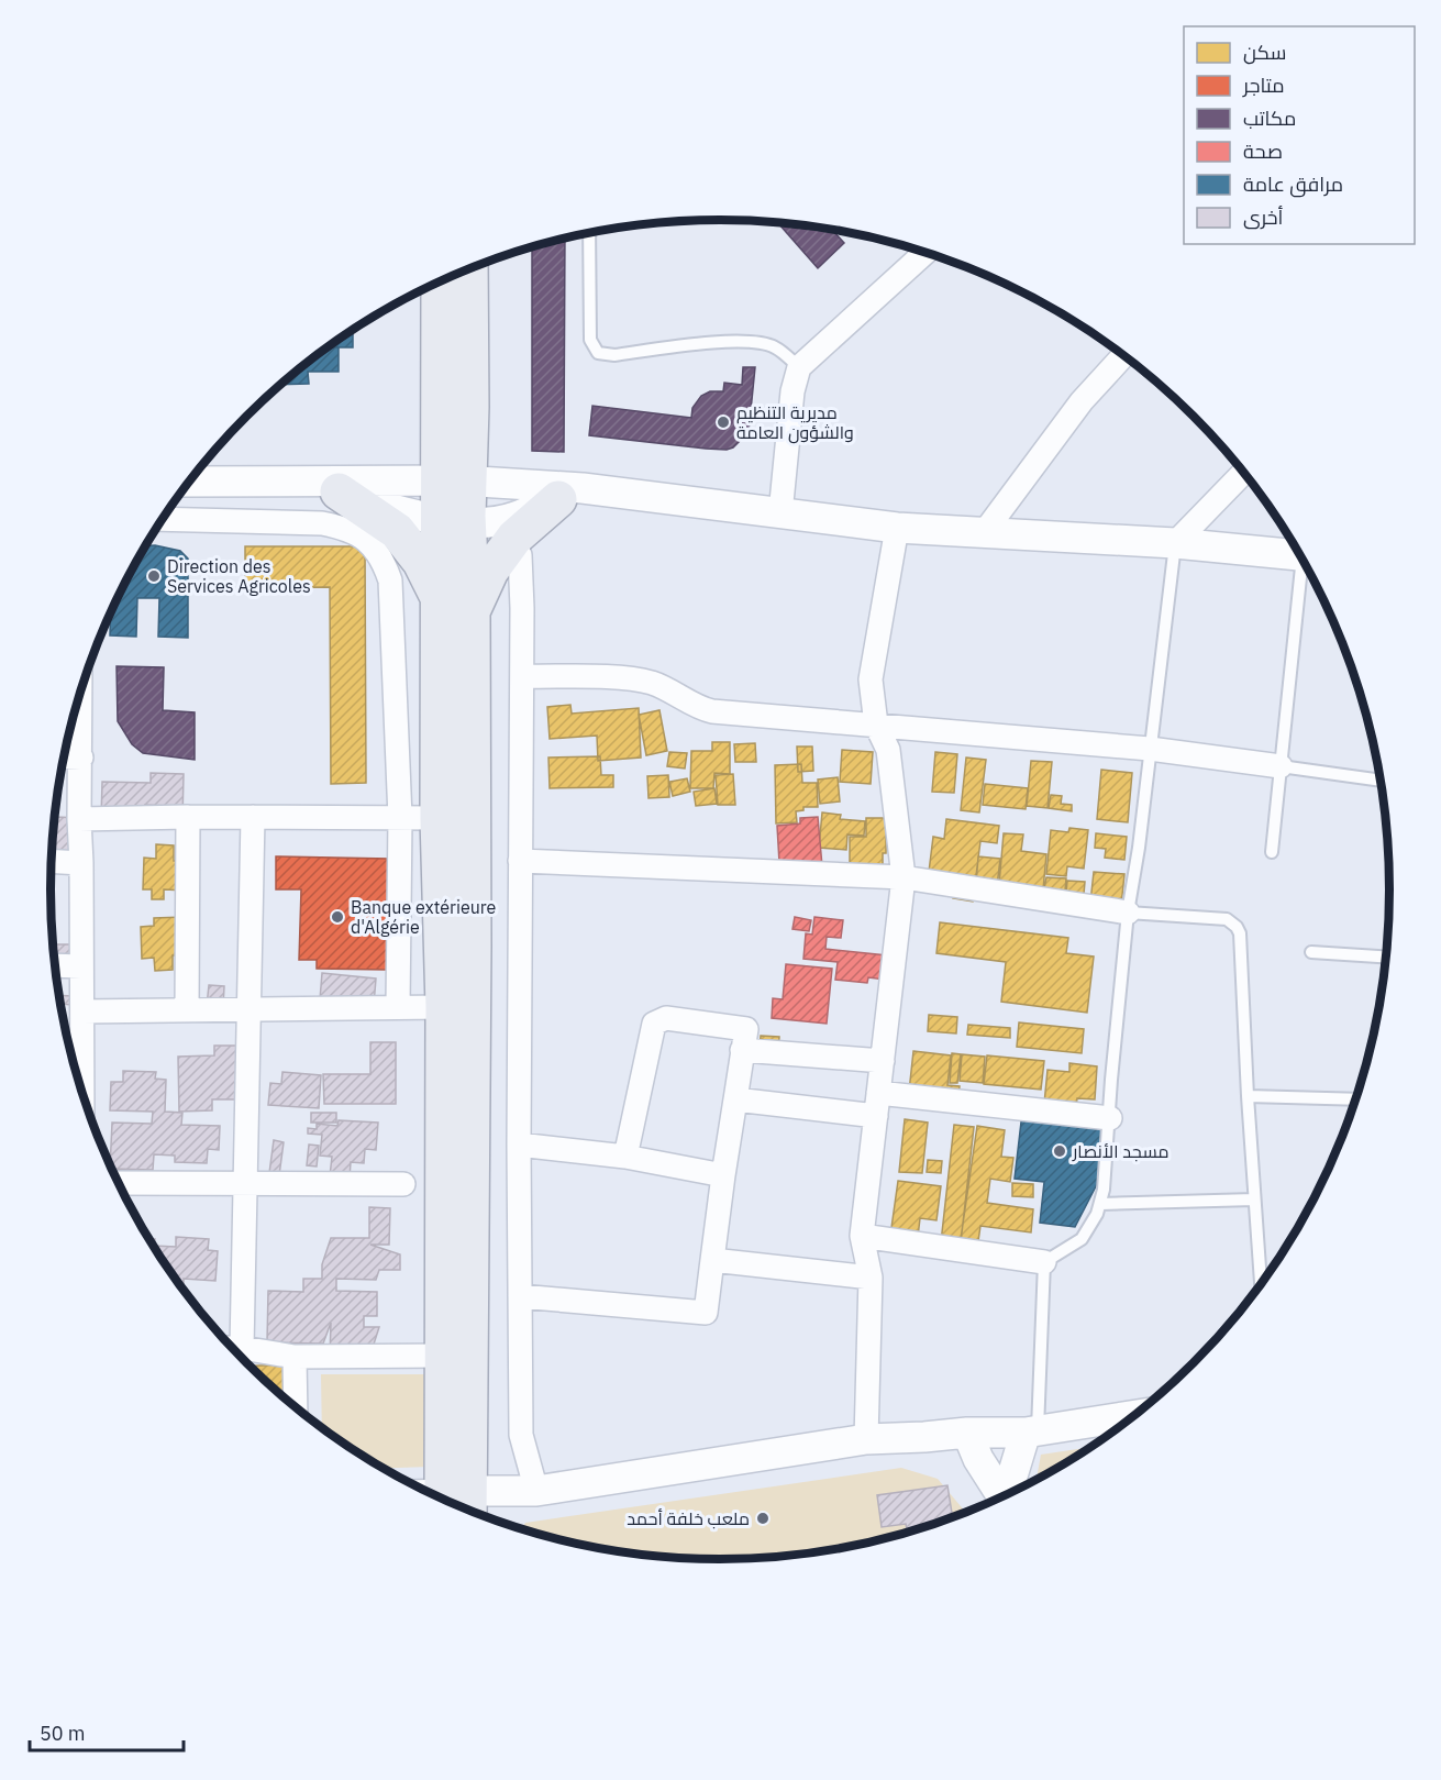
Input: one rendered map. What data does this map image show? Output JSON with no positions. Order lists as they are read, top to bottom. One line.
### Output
{"places":["مديرية التنظيم والشؤون العامة","Direction des Services Agricoles","Banque extérieure d'Algérie","مسجد الأنصار","ملعب خلفة أحمد"],"legend":["سكن","متاجر","مكاتب","صحة","مرافق عامة","أخرى"],"scale_bar":"50 m"}
